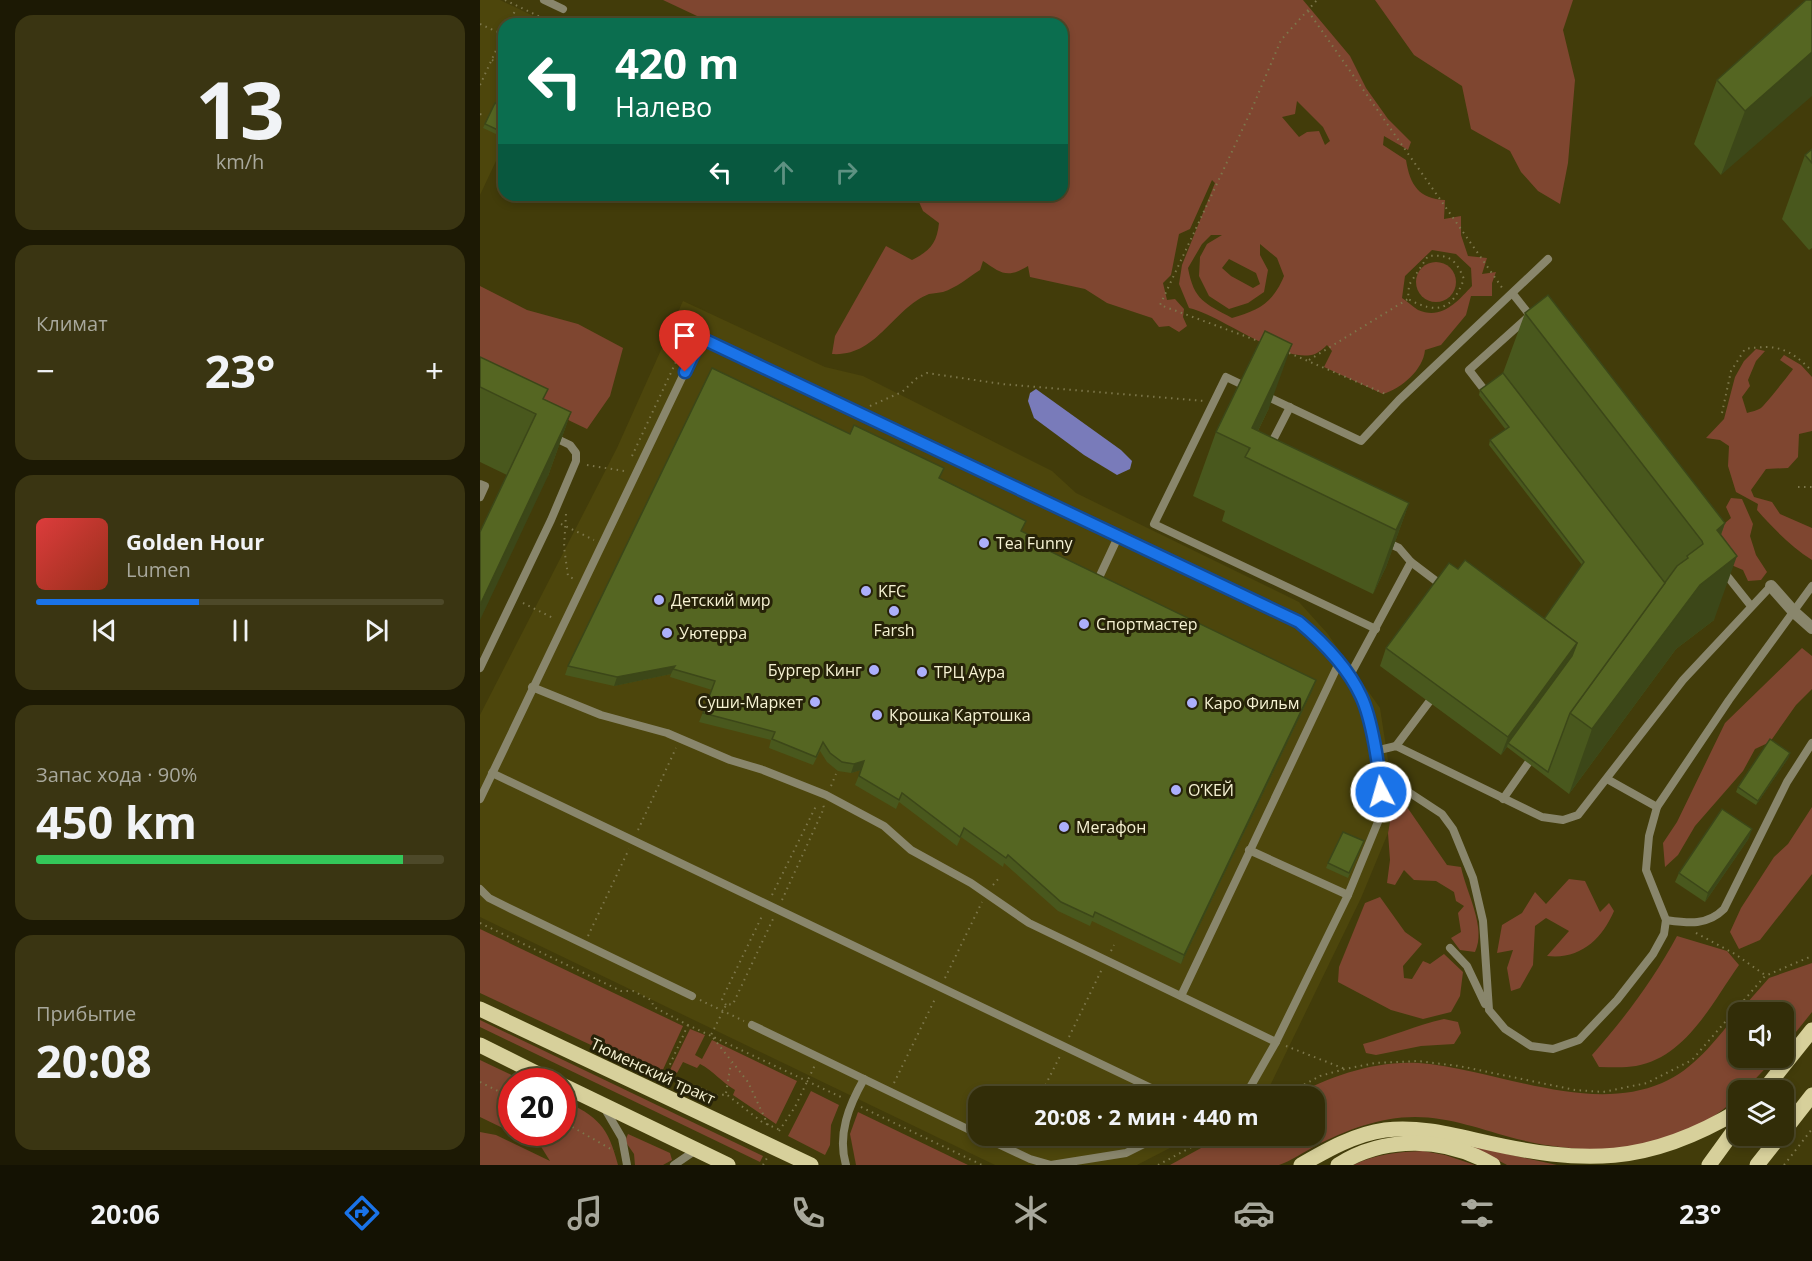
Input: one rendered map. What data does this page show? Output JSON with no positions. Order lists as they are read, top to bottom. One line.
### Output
{"streets":{"main road":["Тюменский тракт"]},"places":["Tea Funny","KFC","Детский мир","Farsh","Спортмастер","Уютерра","Бургер Кинг","ТРЦ Аура","Суши-Маркет","Каро Фильм","Крошка Картошка","О’КЕЙ","Мегафон"],"page":{"tile":[["13","km/h"],"Климат",["Запас хода · 90%","450 km"],["Прибытие","20:08"]],"turn":["420 m","Налево"],"heat":["−","23°","+"],"song":["Golden Hour","Lumen"],"limit":"20","trip":"20:08 · 2 мин · 440 m","tabs":["20:06","23°"]}}
